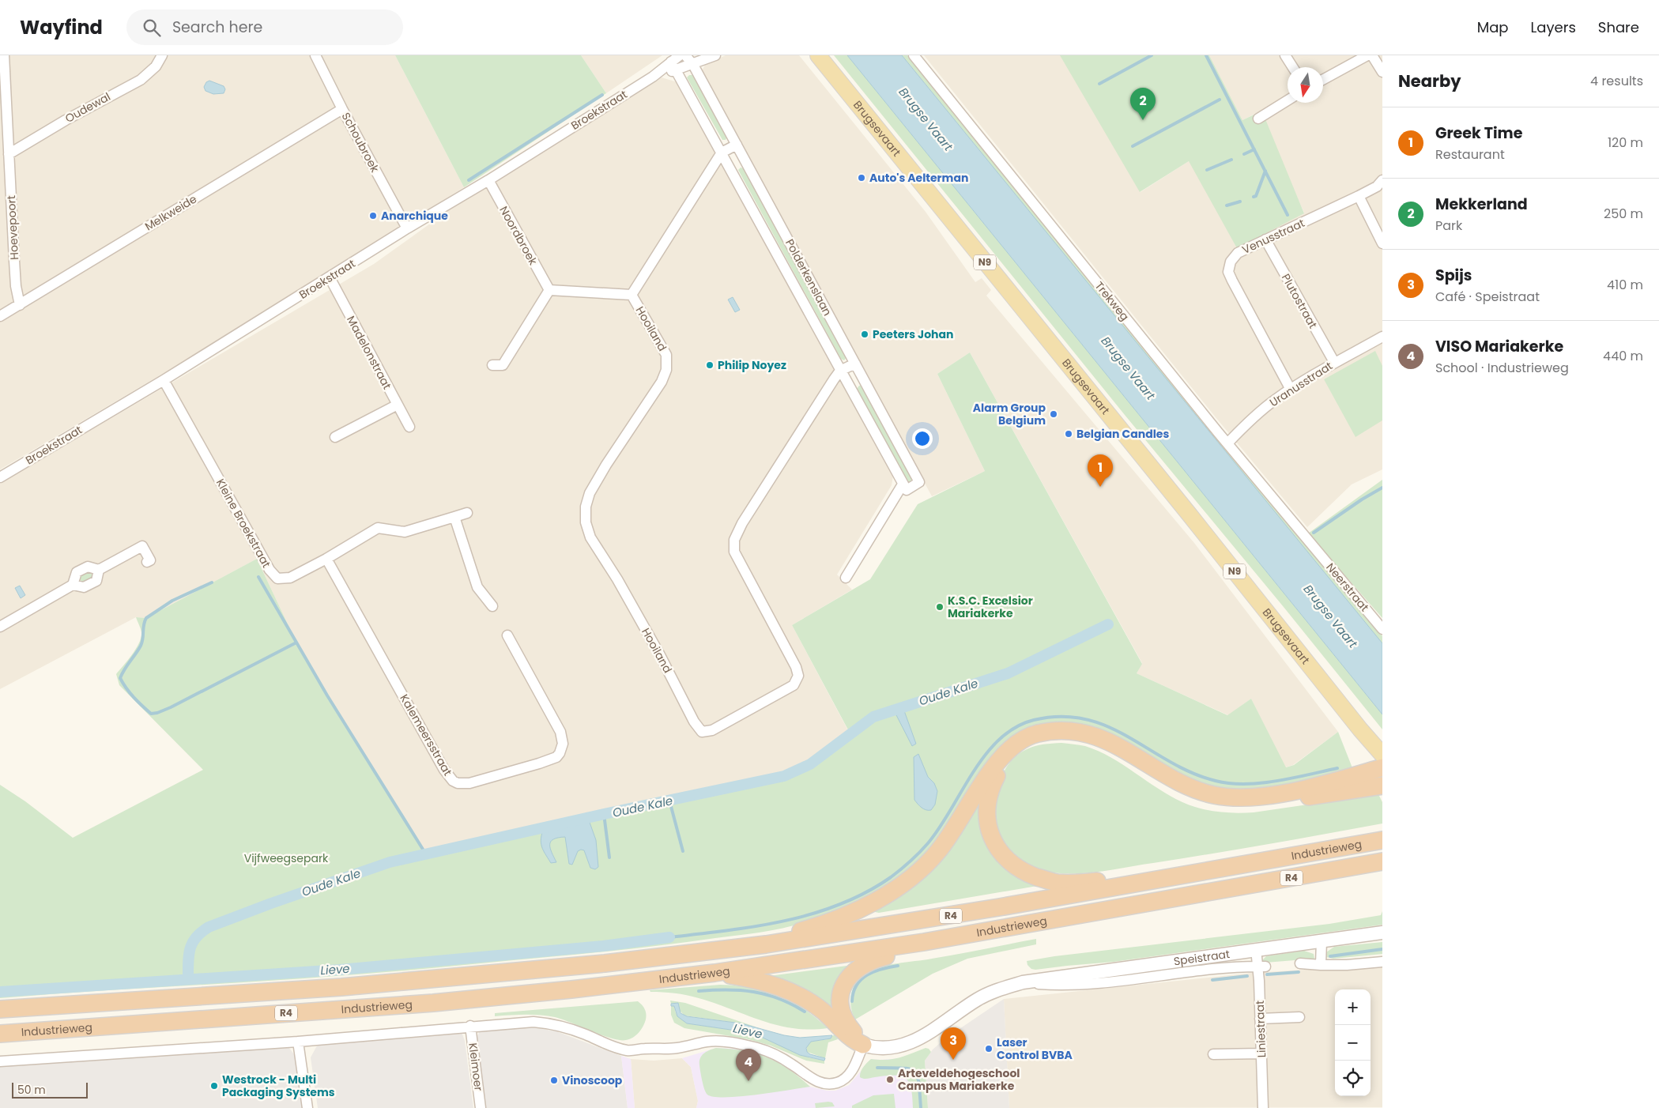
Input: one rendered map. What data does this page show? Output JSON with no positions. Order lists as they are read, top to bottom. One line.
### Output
{"streets":{"highway":["Industrieweg","R4"],"main road":["Brugsevaart","N9"],"street":["Oudewal","Broekstraat","Schoubroek","Melkweide","Hoevepoort","Noordbroek","Venusstraat","Polderkenslaan","Trekweg","Plutostraat","Hooiland","Madelonstraat","Uranusstraat","Kleine Broekstraat","Neerstraat","Kalemeersstraat","Speistraat","Liniestraat","Kleimoer"]},"crossings":[["Oudewal","Hoevepoort"],["Broekstraat","Schoubroek"],["Broekstraat","Noordbroek"],["Broekstraat","Polderkenslaan"],["Broekstraat","Madelonstraat"],["Broekstraat","Kleine Broekstraat"],["Schoubroek","Melkweide"],["Melkweide","Hoevepoort"],["Venusstraat","Plutostraat"],["Venusstraat","Uranusstraat"],["Polderkenslaan","Hooiland"],["Trekweg","Uranusstraat"],["Trekweg","Neerstraat"],["Plutostraat","Uranusstraat"],["Kleine Broekstraat","Kalemeersstraat"],["Industrieweg","R4"],["R4","Speistraat"],["Speistraat","Liniestraat"]],"water":["Brugse Vaart","Oude Kale","Lieve"],"parks":["Vijfweegsepark"],"places":["Auto's Aelterman","Anarchique","Peeters Johan","Philip Noyez","Alarm Group Belgium","Belgian Candles","K.S.C. Excelsior Mariakerke","Laser Control BVBA","Arteveldehogeschool Campus Mariakerke","Vinoscoop","Westrock - Multi Packaging Systems"],"scale_bar":"50 m","north":"bottom","page":{"header":"Wayfind","search":"Search here","nav":["Map","Layers","Share"],"heading":["Nearby","4 results"],"pins":["2","1","3","4"],"list":[{"mark":"1","name":"Greek Time","note":"Restaurant","value":"120 m"},{"mark":"2","name":"Mekkerland","note":"Park","value":"250 m"},{"mark":"3","name":"Spijs","note":"Café · Speistraat","value":"410 m"},{"mark":"4","name":"VISO Mariakerke","note":"School · Industrieweg","value":"440 m"}],"map_buttons":["+","−"],"scale":"50 m"}}
